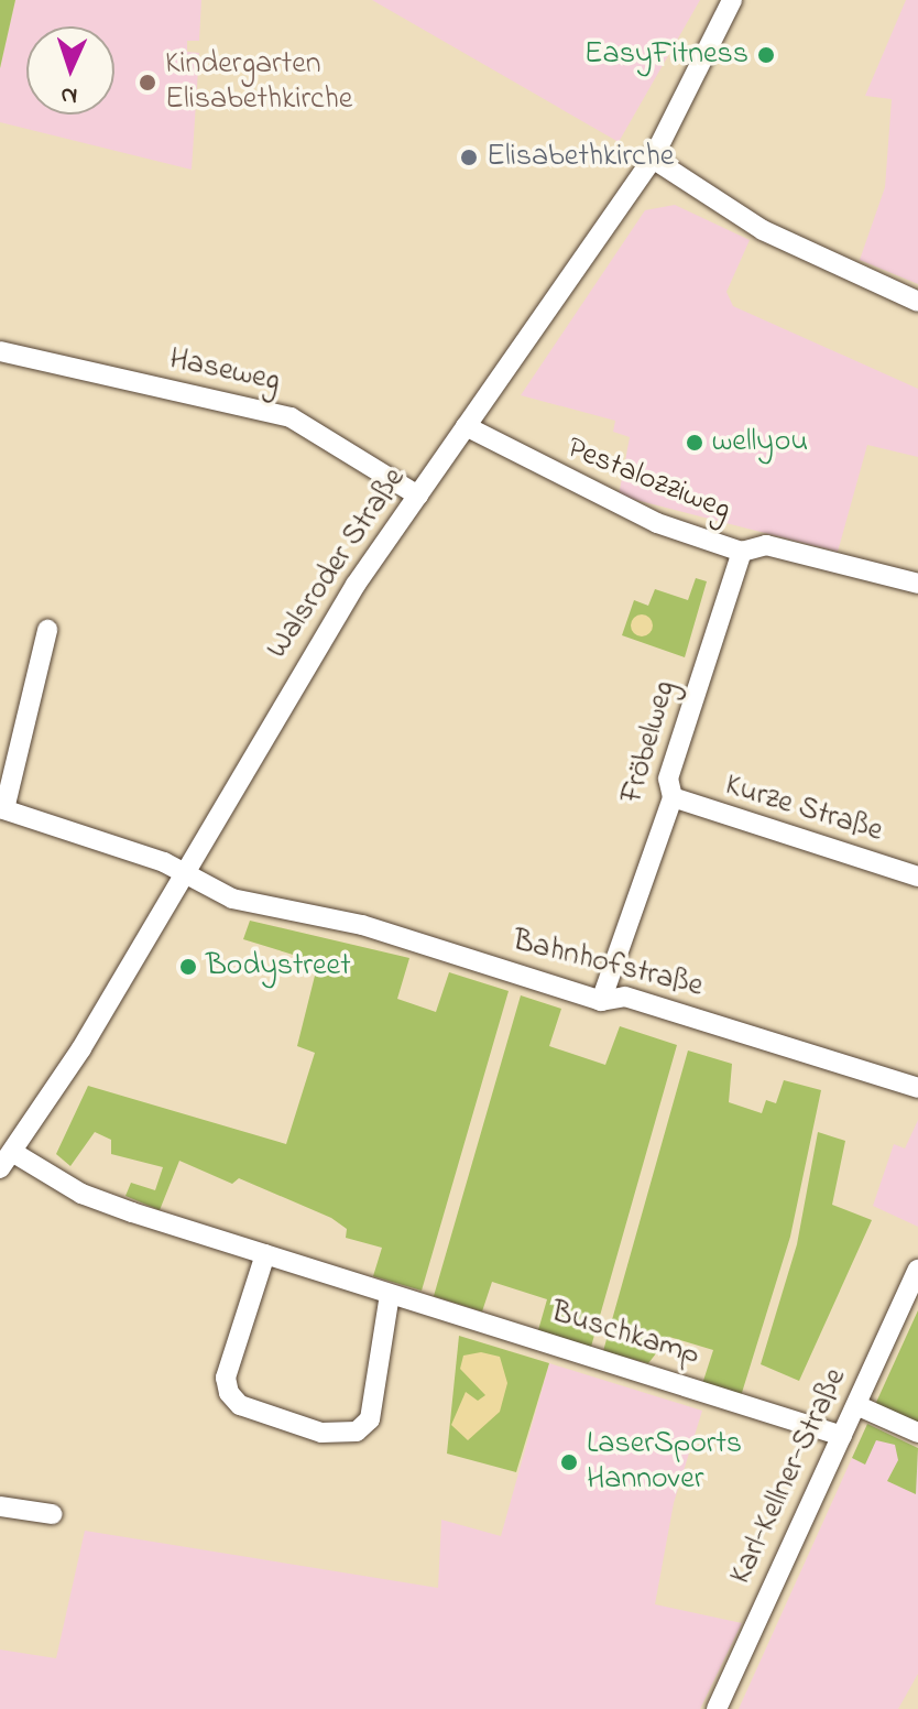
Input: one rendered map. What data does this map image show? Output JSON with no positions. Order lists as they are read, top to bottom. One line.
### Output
{"streets":{"street":["Haseweg","Pestalozziweg","Walsroder Straße","Fröbelweg","Kurze Straße","Bahnhofstraße","Buschkamp","Karl-Kellner-Straße"]},"crossings":[["Haseweg","Walsroder Straße"],["Pestalozziweg","Walsroder Straße"],["Pestalozziweg","Fröbelweg"],["Walsroder Straße","Bahnhofstraße"],["Walsroder Straße","Buschkamp"],["Fröbelweg","Kurze Straße"],["Fröbelweg","Bahnhofstraße"],["Buschkamp","Karl-Kellner-Straße"]],"places":["EasyFitness","Kindergarten Elisabethkirche","Elisabethkirche","wellyou","Bodystreet","LaserSports Hannover"],"north":"bottom"}
